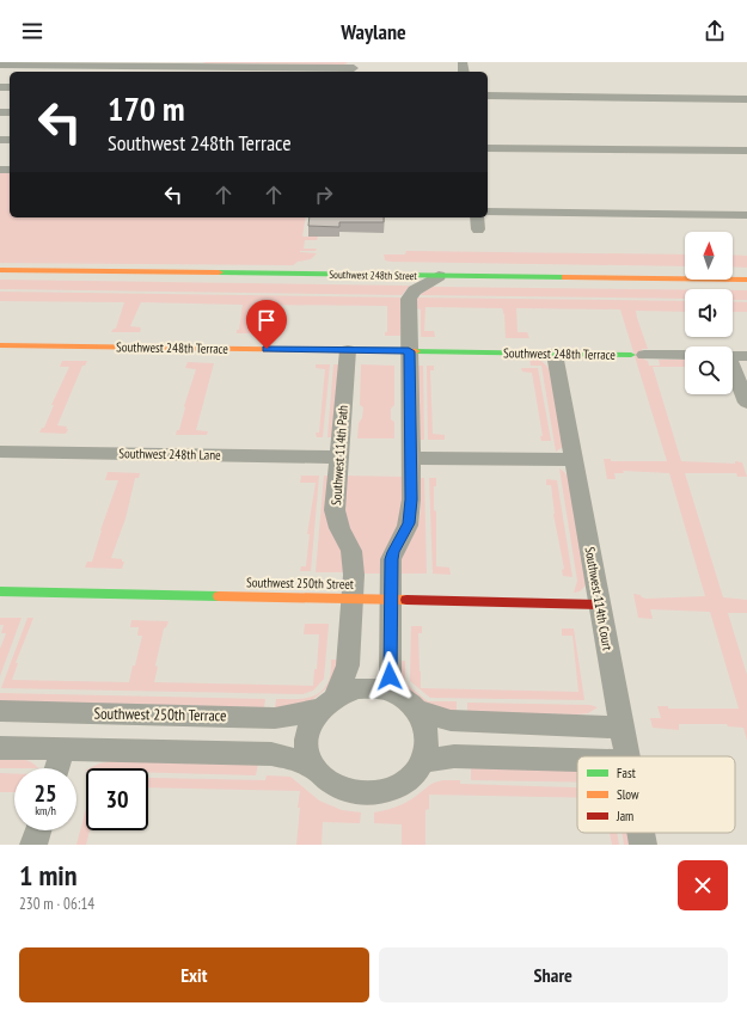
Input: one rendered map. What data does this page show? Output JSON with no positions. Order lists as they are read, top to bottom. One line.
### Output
{"streets":{"street":["Southwest 248th Street","Southwest 248th Terrace","Southwest 248th Lane","Southwest 114th Path","Southwest 250th Street","Southwest 114th Court","Southwest 250th Terrace"]},"crossings":[["Southwest 248th Terrace","Southwest 114th Path"],["Southwest 248th Terrace","Southwest 114th Court"],["Southwest 248th Lane","Southwest 114th Path"],["Southwest 114th Path","Southwest 250th Street"],["Southwest 114th Path","Southwest 250th Terrace"],["Southwest 250th Street","Southwest 114th Court"]],"legend":["Fast","Slow","Jam"],"north":"top","page":{"header":"Waylane","turn":["170 m","Southwest 248th Terrace"],"speed":"25 km/h","limit":"30","heading":["1 min","230 m · 06:14"],"buttons":["Exit","Share"]}}
